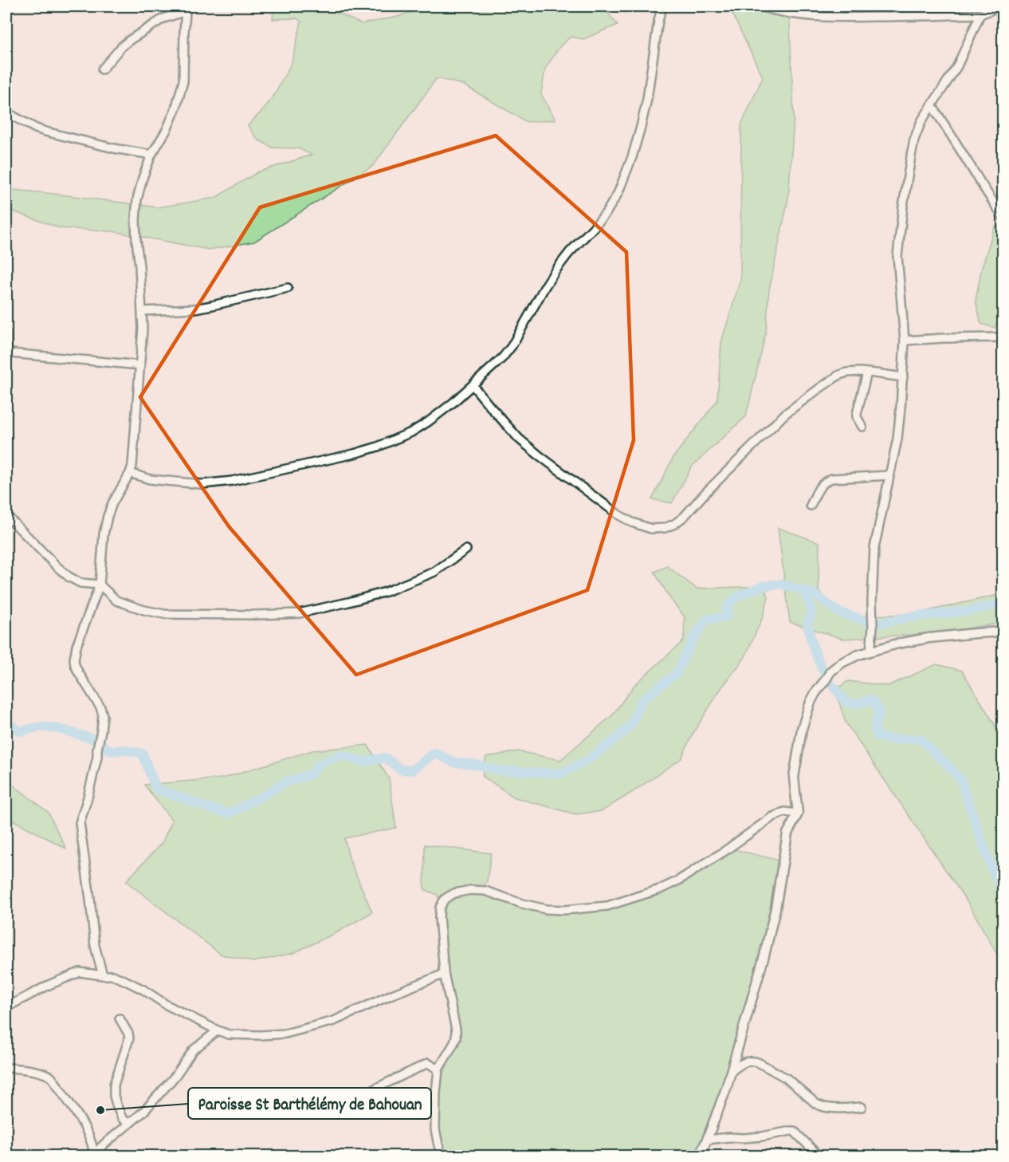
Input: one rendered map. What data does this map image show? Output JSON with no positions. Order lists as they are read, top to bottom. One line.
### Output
{"places":["Paroisse St Barthélémy de Bahouan"]}
